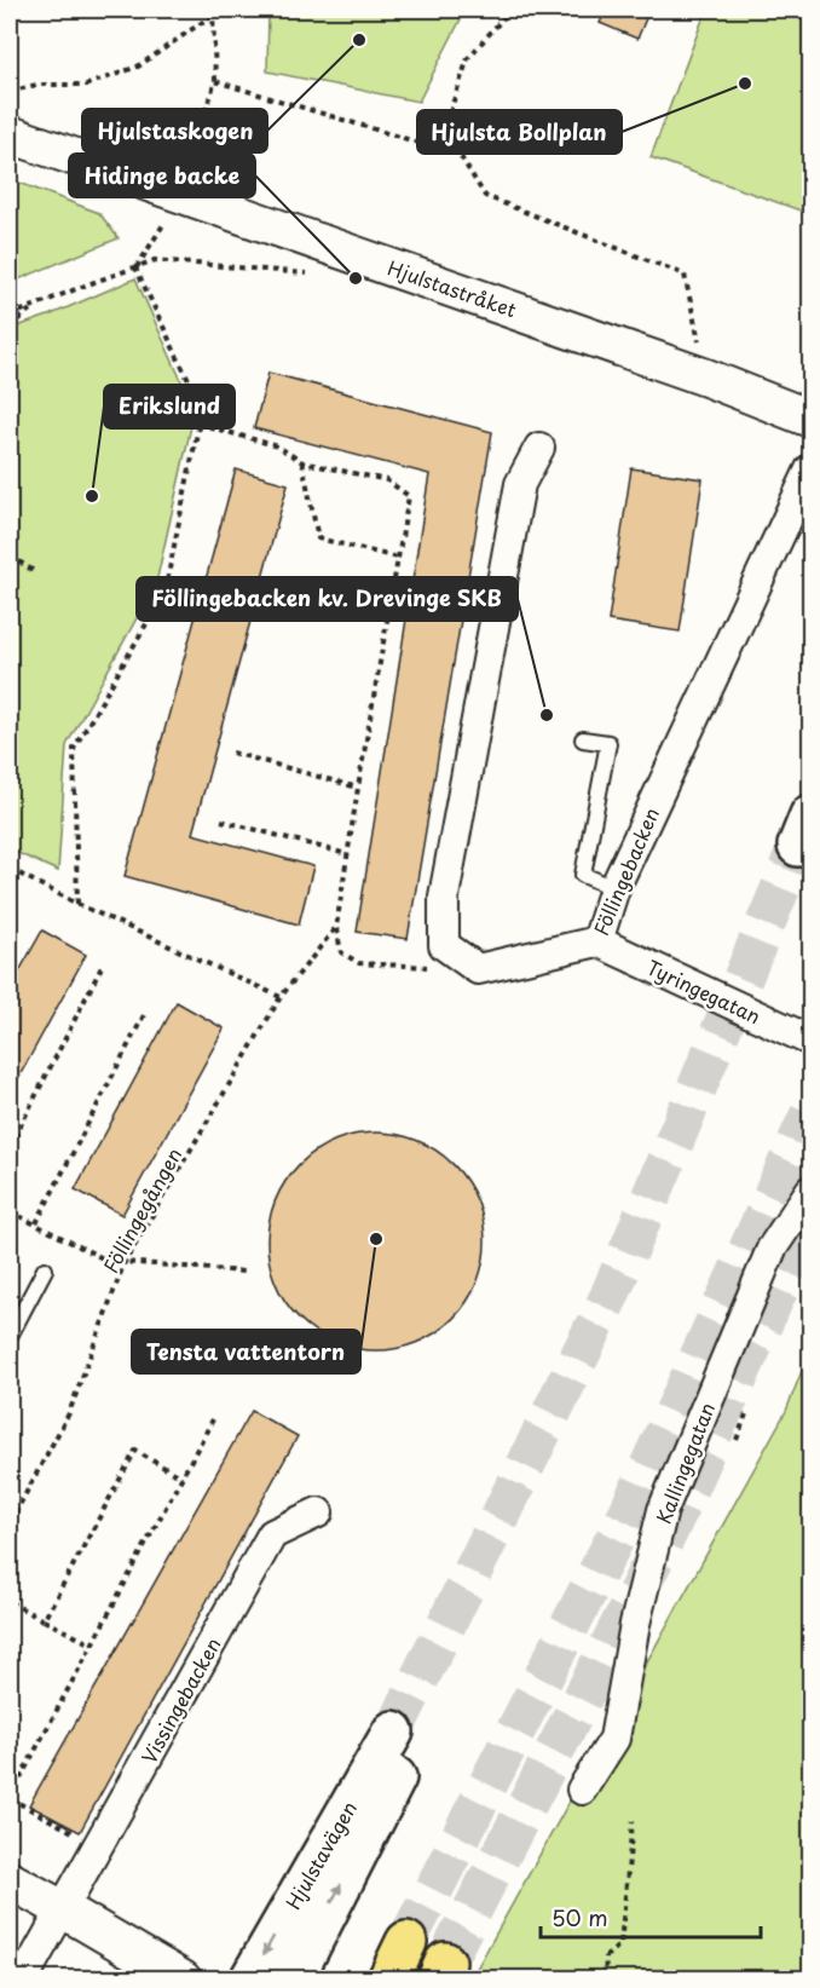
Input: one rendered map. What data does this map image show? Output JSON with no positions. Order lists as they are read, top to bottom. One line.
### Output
{"streets":{"main road":["Hjulstavägen"],"street":["Hjulstastråket","Föllingebacken","Tyringegatan","Kallingegatan","Vissingebacken"],"path":["Föllingegången"]},"crossings":[["Föllingebacken","Tyringegatan"]],"places":["Hjulstaskogen","Hjulsta Bollplan","Hidinge backe","Erikslund","Föllingebacken kv. Drevinge SKB","Tensta vattentorn"],"scale_bar":"50 m"}
